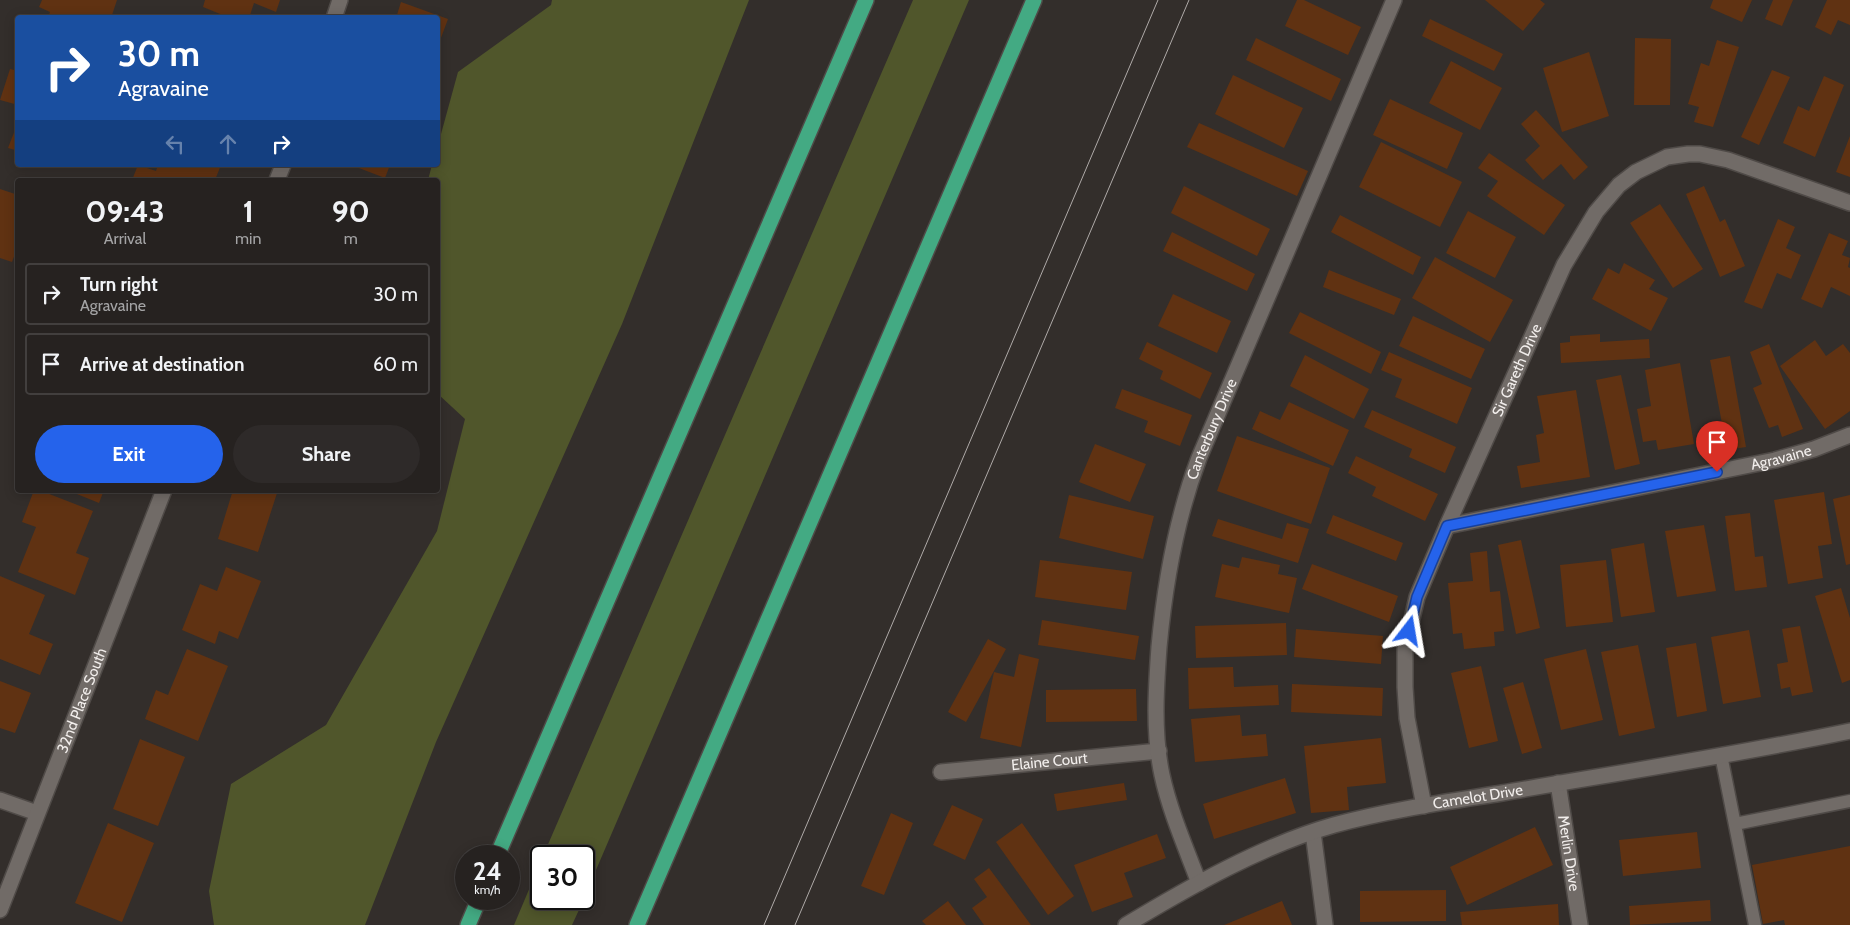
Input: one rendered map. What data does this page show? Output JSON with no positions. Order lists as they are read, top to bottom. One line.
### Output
{"streets":{"street":["Sir Gareth Drive","Canterbury Drive","Agravaine","32nd Place South","Elaine Court","Camelot Drive","Merlin Drive"]},"crossings":[["Sir Gareth Drive","Agravaine"],["Sir Gareth Drive","Camelot Drive"],["Canterbury Drive","Elaine Court"],["Canterbury Drive","Camelot Drive"],["Camelot Drive","Merlin Drive"]],"page":{"turn":["30 m","Agravaine"],"eta":["09:43","Arrival","1","min","90","m"],"list":[{"name":"Turn right","note":"Agravaine","value":"30 m"},{"name":"Arrive at destination","value":"60 m"}],"buttons":["Exit","Share"],"speed":"24 km/h","limit":"30"}}
